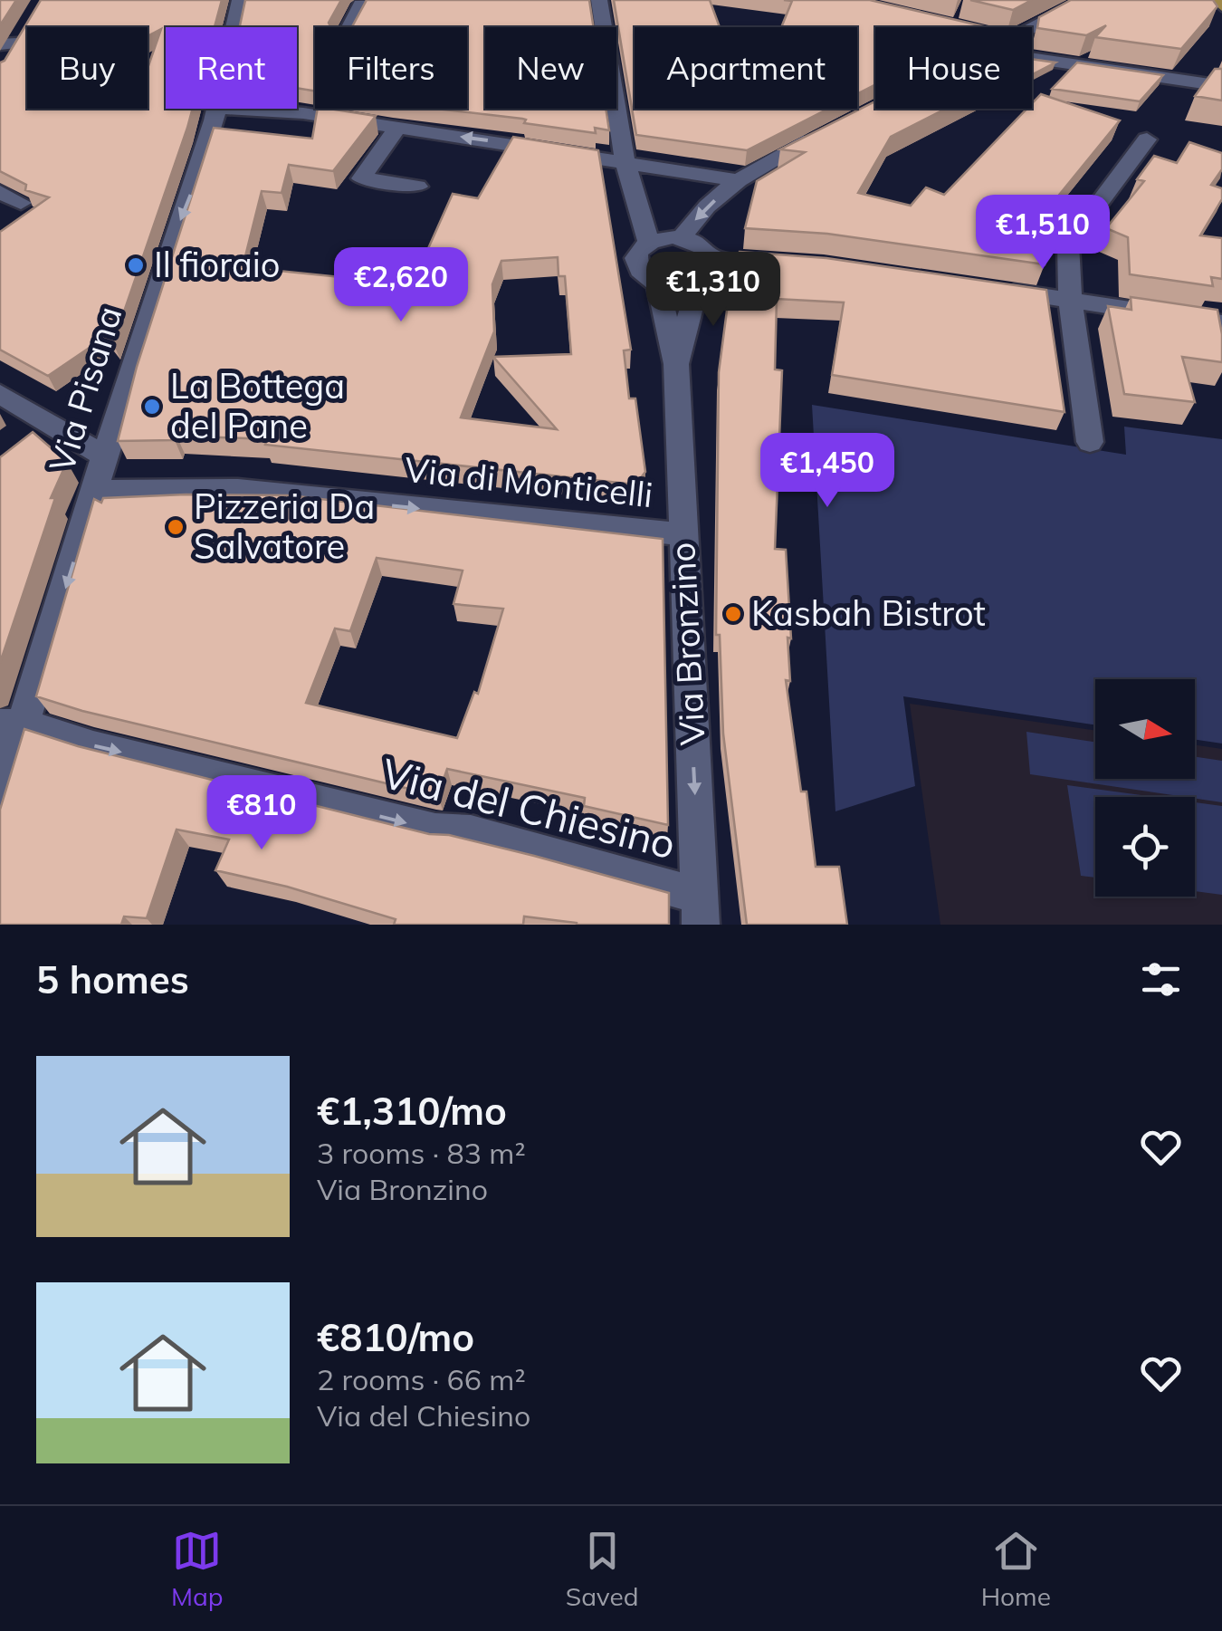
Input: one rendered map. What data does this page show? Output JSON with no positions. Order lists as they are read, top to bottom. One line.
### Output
{"streets":{"street":["Via Pisana","Via di Monticelli","Via Bronzino","Via del Chiesino"]},"crossings":[["Via Pisana","Via di Monticelli"],["Via Pisana","Via del Chiesino"],["Via di Monticelli","Via Bronzino"],["Via Bronzino","Via del Chiesino"]],"one_way":["Via Pisana","Via di Monticelli","Via Bronzino","Via del Chiesino"],"places":["Il fioraio","La Bottega del Pane","Pizzeria Da Salvatore","Kasbah Bistrot"],"north":"right","page":{"chip":["Buy","Rent","Filters","New","Apartment","House"],"price":["€1,510","€2,620","€1,310","€1,450","€810"],"heading":"5 homes","list":[{"name":"€1,310/mo","note":"3 rooms · 83 m² · Via Bronzino"},{"name":"€810/mo","note":"2 rooms · 66 m² · Via del Chiesino"}],"tabs":["Map","Saved","Home"]}}
